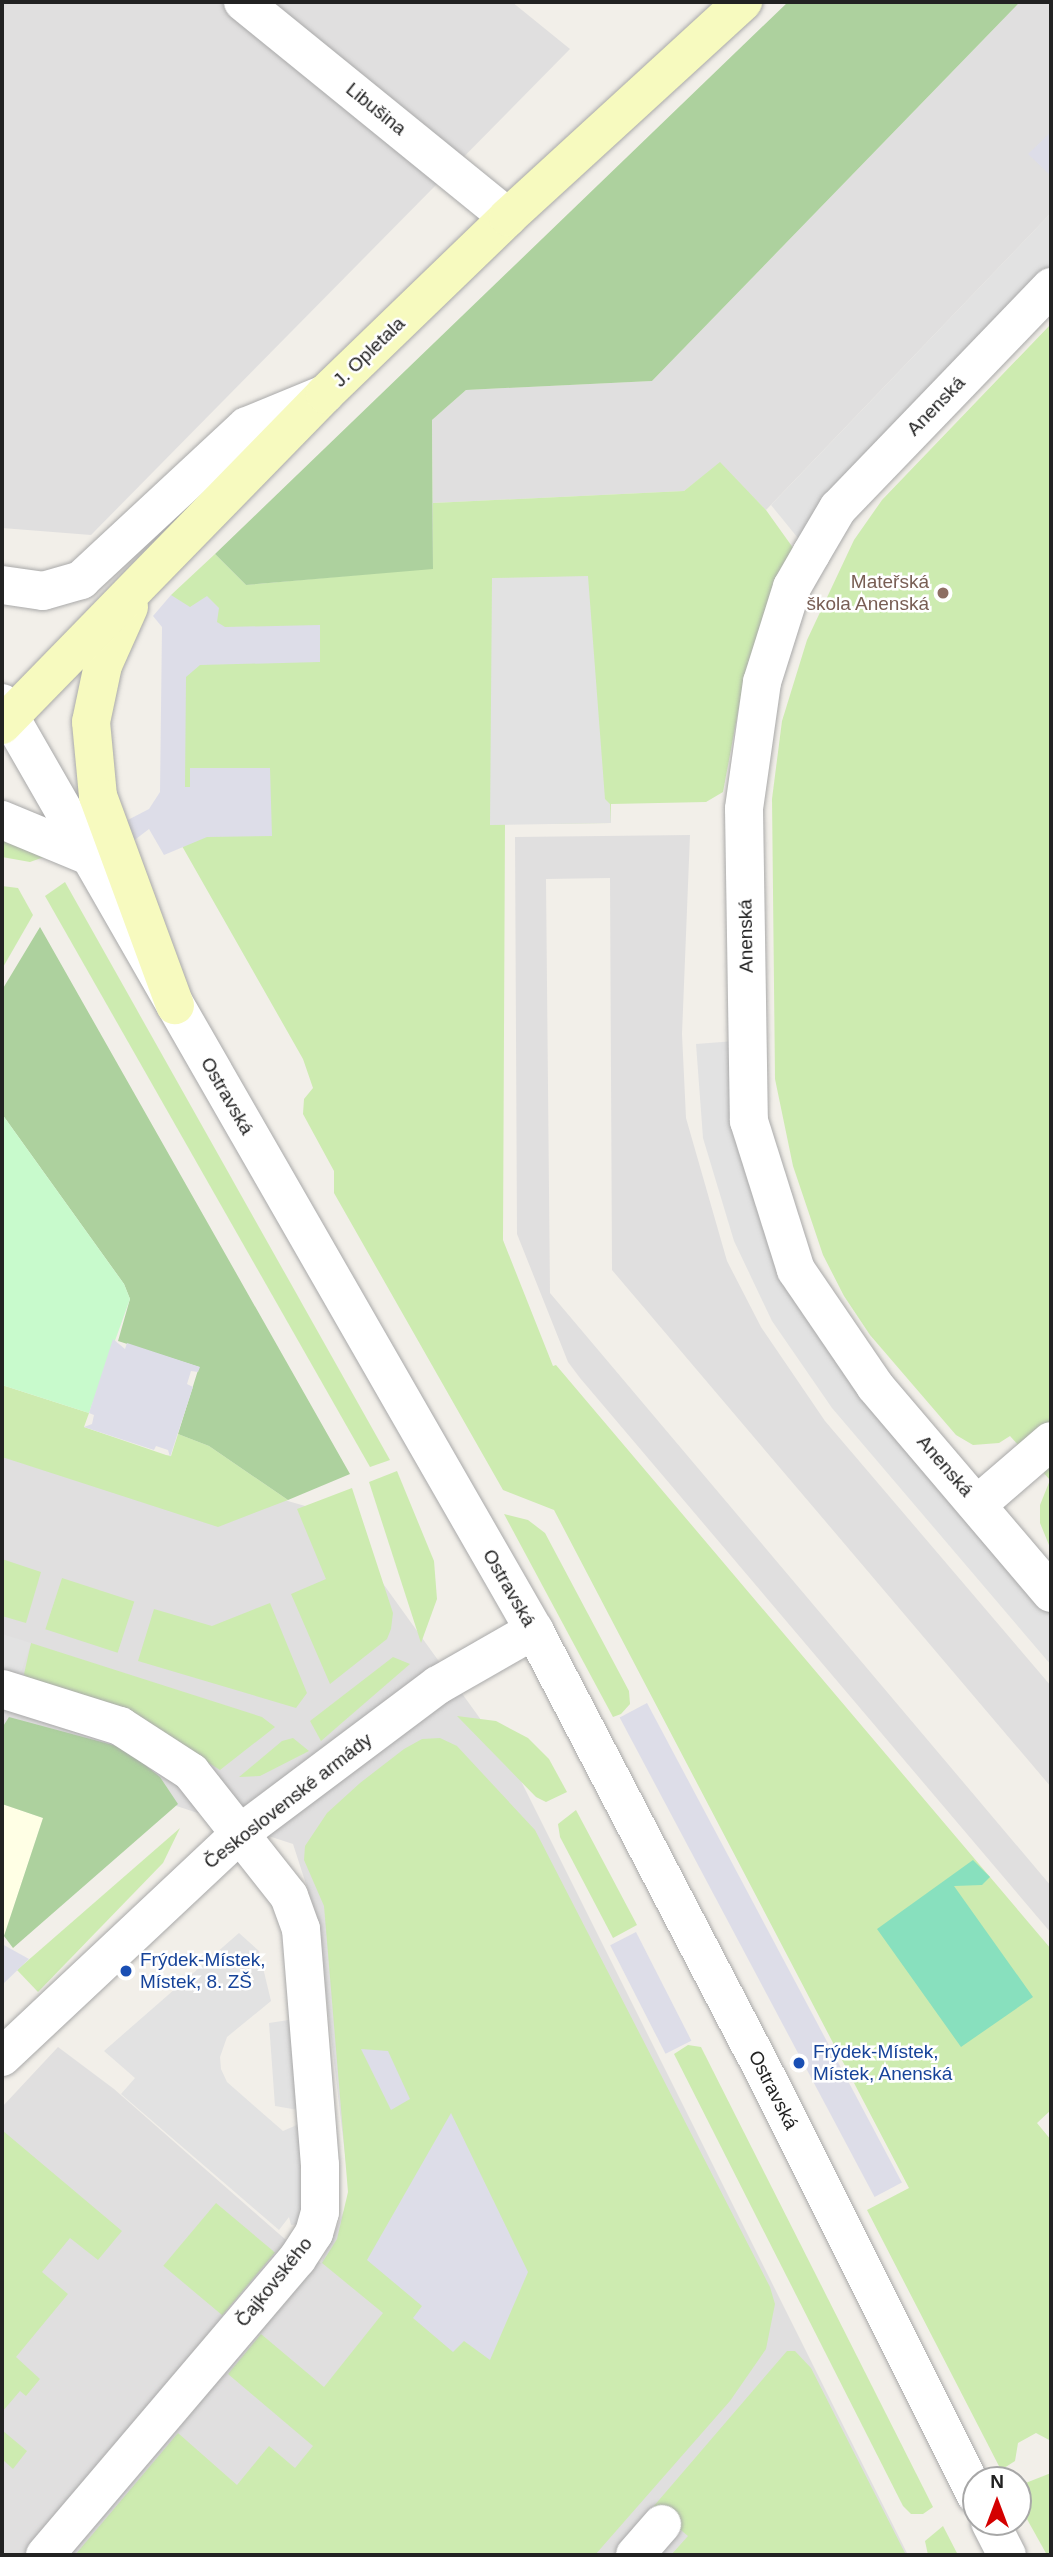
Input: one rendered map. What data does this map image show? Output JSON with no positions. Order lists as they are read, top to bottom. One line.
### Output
{"streets":{"main road":["J. Opletala"],"street":["Libušina","Anenská","Ostravská","Československé armády","Čajkovského"]},"crossings":[["Libušina","J. Opletala"],["J. Opletala","Ostravská"],["Ostravská","Československé armády"],["Československé armády","Čajkovského"]],"places":["Mateřská škola Anenská","Frýdek-Místek, Místek, 8. ZŠ","Frýdek-Místek, Místek, Anenská"],"north":"top"}
